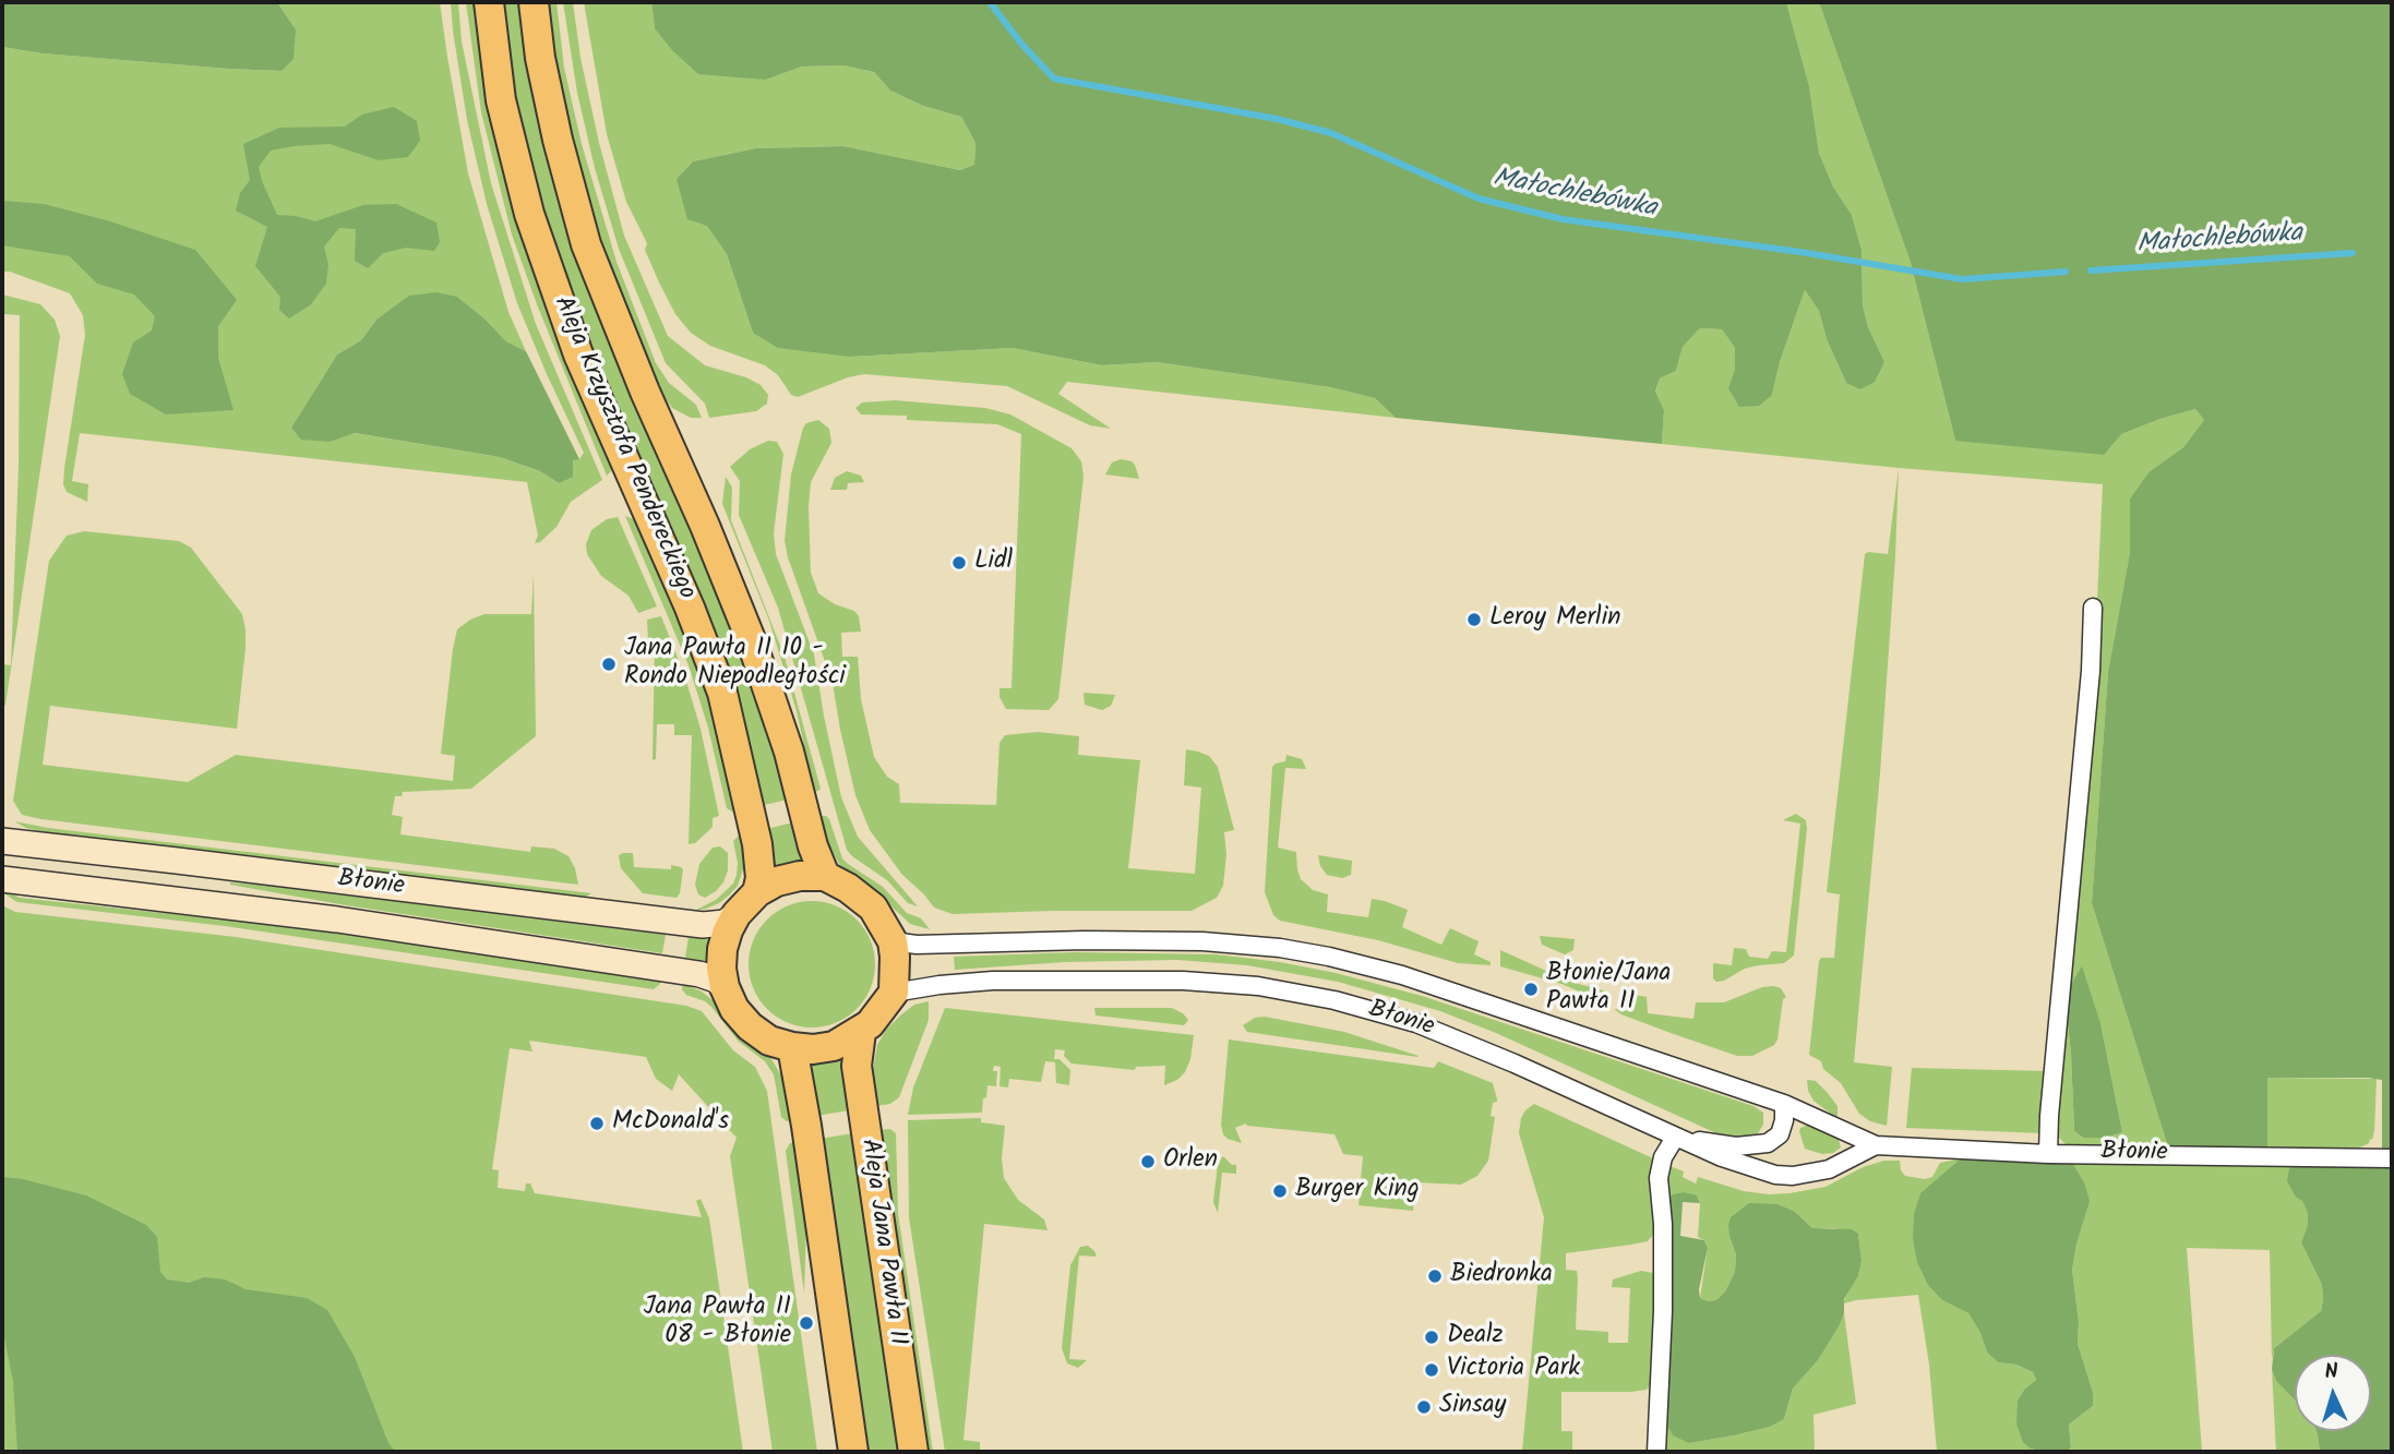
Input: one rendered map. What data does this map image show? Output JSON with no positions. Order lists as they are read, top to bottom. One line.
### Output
{"streets":{"main road":["Aleja Krzysztofa Pendereckiego","Błonie","Aleja Jana Pawła II"]},"crossings":[["Aleja Krzysztofa Pendereckiego","Błonie"],["Aleja Krzysztofa Pendereckiego","Aleja Jana Pawła II"],["Błonie","Aleja Jana Pawła II"]],"water":["Małochlebówka"],"places":["Lidl","Leroy Merlin","Jana Pawła II 10 - Rondo Niepodległości","Błonie/Jana Pawła II","McDonald's","Orlen","Burger King","Biedronka","Jana Pawła II 08 - Błonie","Dealz","Victoria Park","Sinsay"],"north":"top"}
